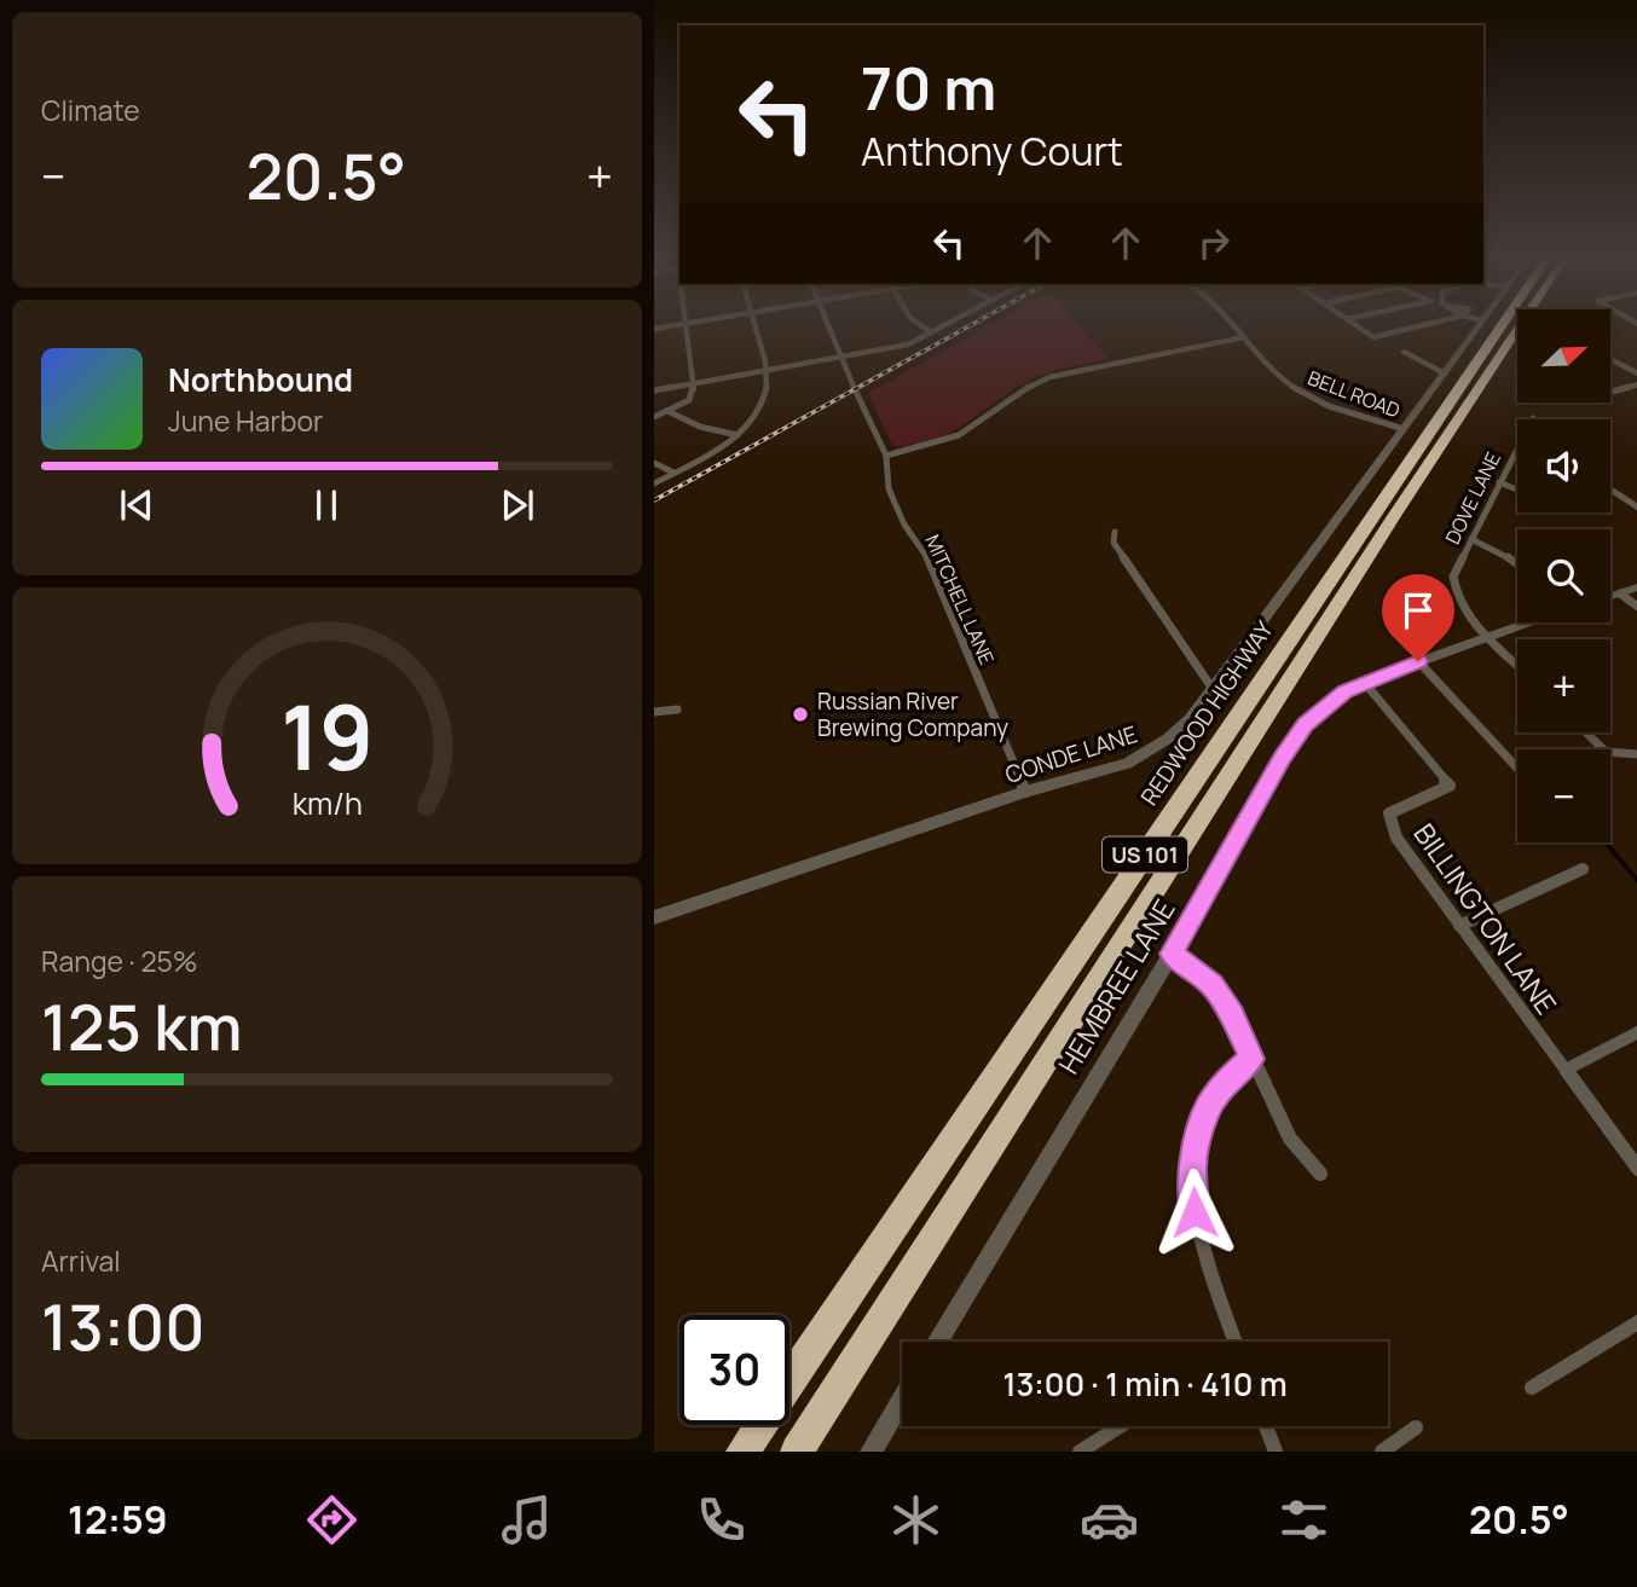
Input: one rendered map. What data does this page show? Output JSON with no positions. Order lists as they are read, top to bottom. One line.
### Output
{"streets":{"highway":["REDWOOD HIGHWAY","US 101"],"street":["BELL ROAD","DOVE LANE","MITCHELL LANE","CONDE LANE","BILLINGTON LANE","HEMBREE LANE"]},"crossings":[["BELL ROAD","CONDE LANE"],["DOVE LANE","HEMBREE LANE"],["MITCHELL LANE","CONDE LANE"],["BILLINGTON LANE","HEMBREE LANE"]],"places":["Russian River Brewing Company"],"north":"top right","page":{"tile":["Climate",["Range · 25%","125 km"],["Arrival","13:00"]],"turn":["70 m","Anthony Court"],"heat":["−","20.5°","+"],"map_buttons":["+","−"],"song":["Northbound","June Harbor"],"limit":"30","trip":"13:00 · 1 min · 410 m","tabs":["12:59","20.5°"],"gauge":["19","km/h"]}}
